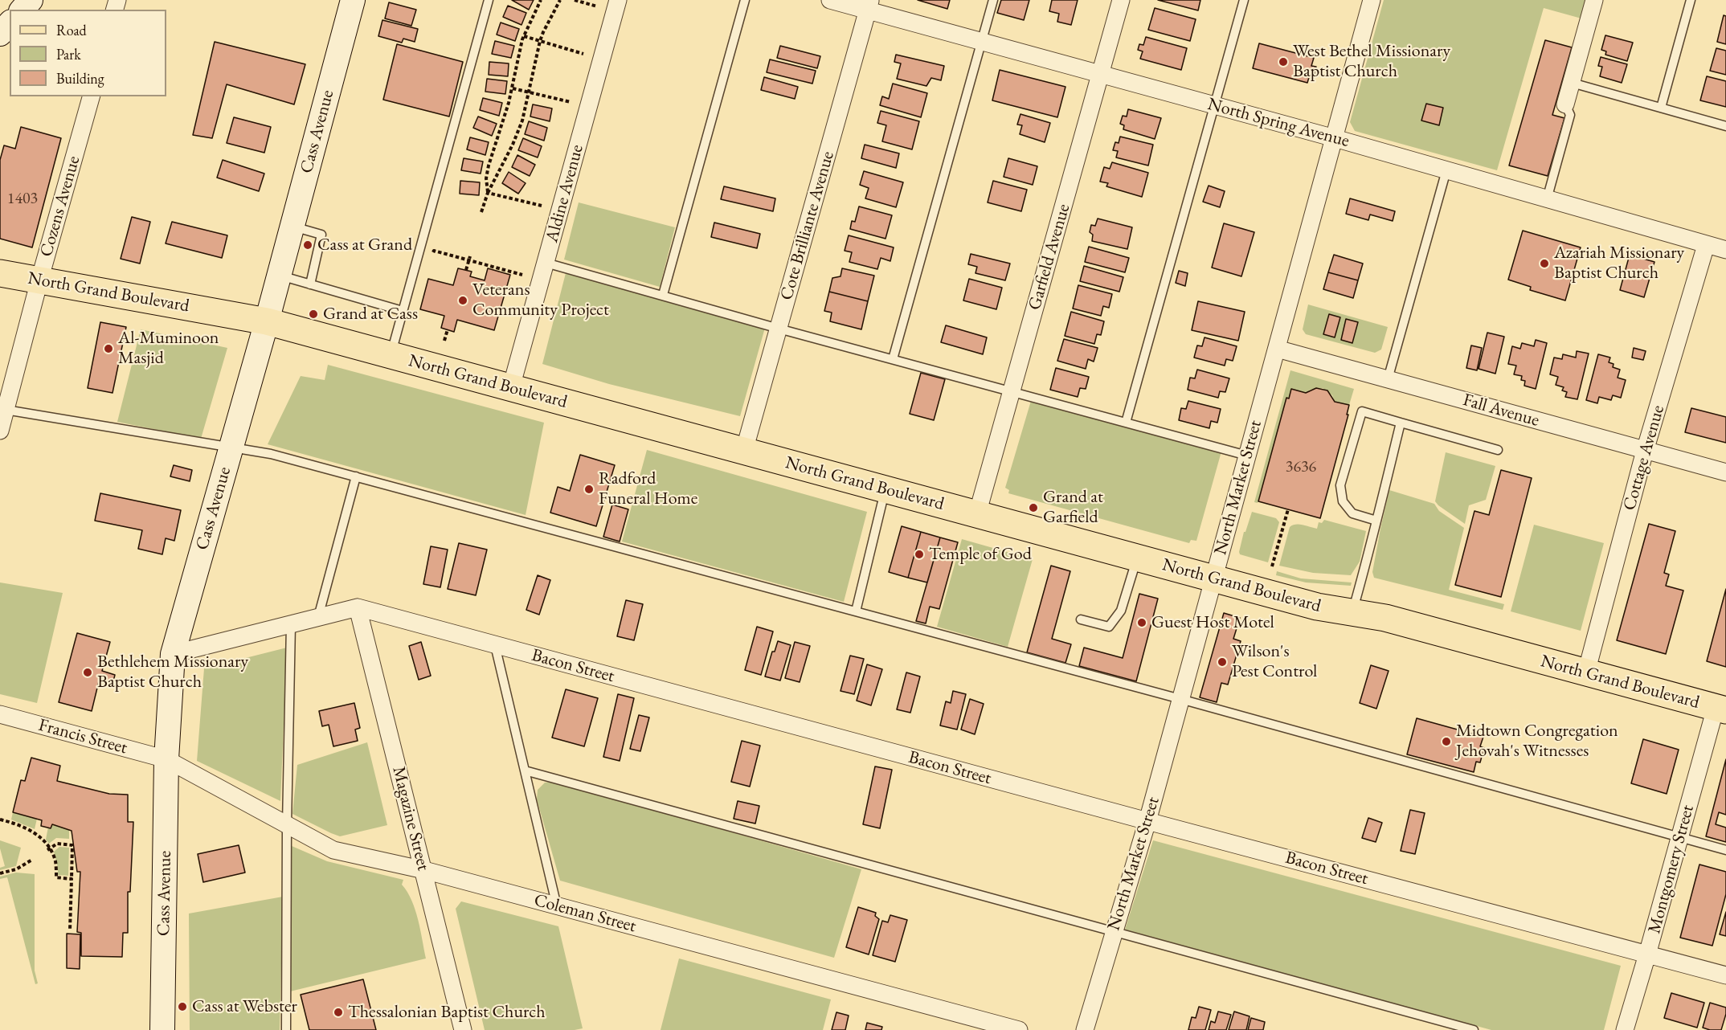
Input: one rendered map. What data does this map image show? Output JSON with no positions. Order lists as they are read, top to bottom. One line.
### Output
{"streets":{"main road":["Cass Avenue","North Grand Boulevard"],"street":["North Spring Avenue","Aldine Avenue","Cozens Avenue","Cote Brilliante Avenue","Garfield Avenue","Fall Avenue","Cottage Avenue","North Market Street","Bacon Street","Francis Street","Magazine Street","Montgomery Street","Coleman Street"]},"crossings":[["North Spring Avenue","Cote Brilliante Avenue"],["North Spring Avenue","Garfield Avenue"],["North Spring Avenue","Cottage Avenue"],["North Spring Avenue","North Market Street"],["Cass Avenue","North Grand Boulevard"],["Cass Avenue","Bacon Street"],["Cass Avenue","Francis Street"],["Cass Avenue","Coleman Street"],["Aldine Avenue","North Grand Boulevard"],["Cozens Avenue","North Grand Boulevard"],["Cote Brilliante Avenue","North Grand Boulevard"],["Garfield Avenue","North Grand Boulevard"],["North Grand Boulevard","Cottage Avenue"],["North Grand Boulevard","North Market Street"],["North Grand Boulevard","Montgomery Street"],["Fall Avenue","Cottage Avenue"],["Fall Avenue","North Market Street"],["North Market Street","Bacon Street"],["Bacon Street","Magazine Street"],["Bacon Street","Montgomery Street"],["Francis Street","Coleman Street"],["Magazine Street","Coleman Street"]],"places":["West Bethel Missionary Baptist Church","Cass at Grand","Azariah Missionary Baptist Church","Veterans Community Project","Grand at Cass","Al-Muminoon Masjid","Radford Funeral Home","Grand at Garfield","Temple of God","Guest Host Motel","Wilson's Pest Control","Bethlehem Missionary Baptist Church","Midtown Congregation Jehovah's Witnesses","Cass at Webster","Thessalonian Baptist Church"],"house_numbers":["1403","3636"],"legend":["Road","Park","Building"]}
